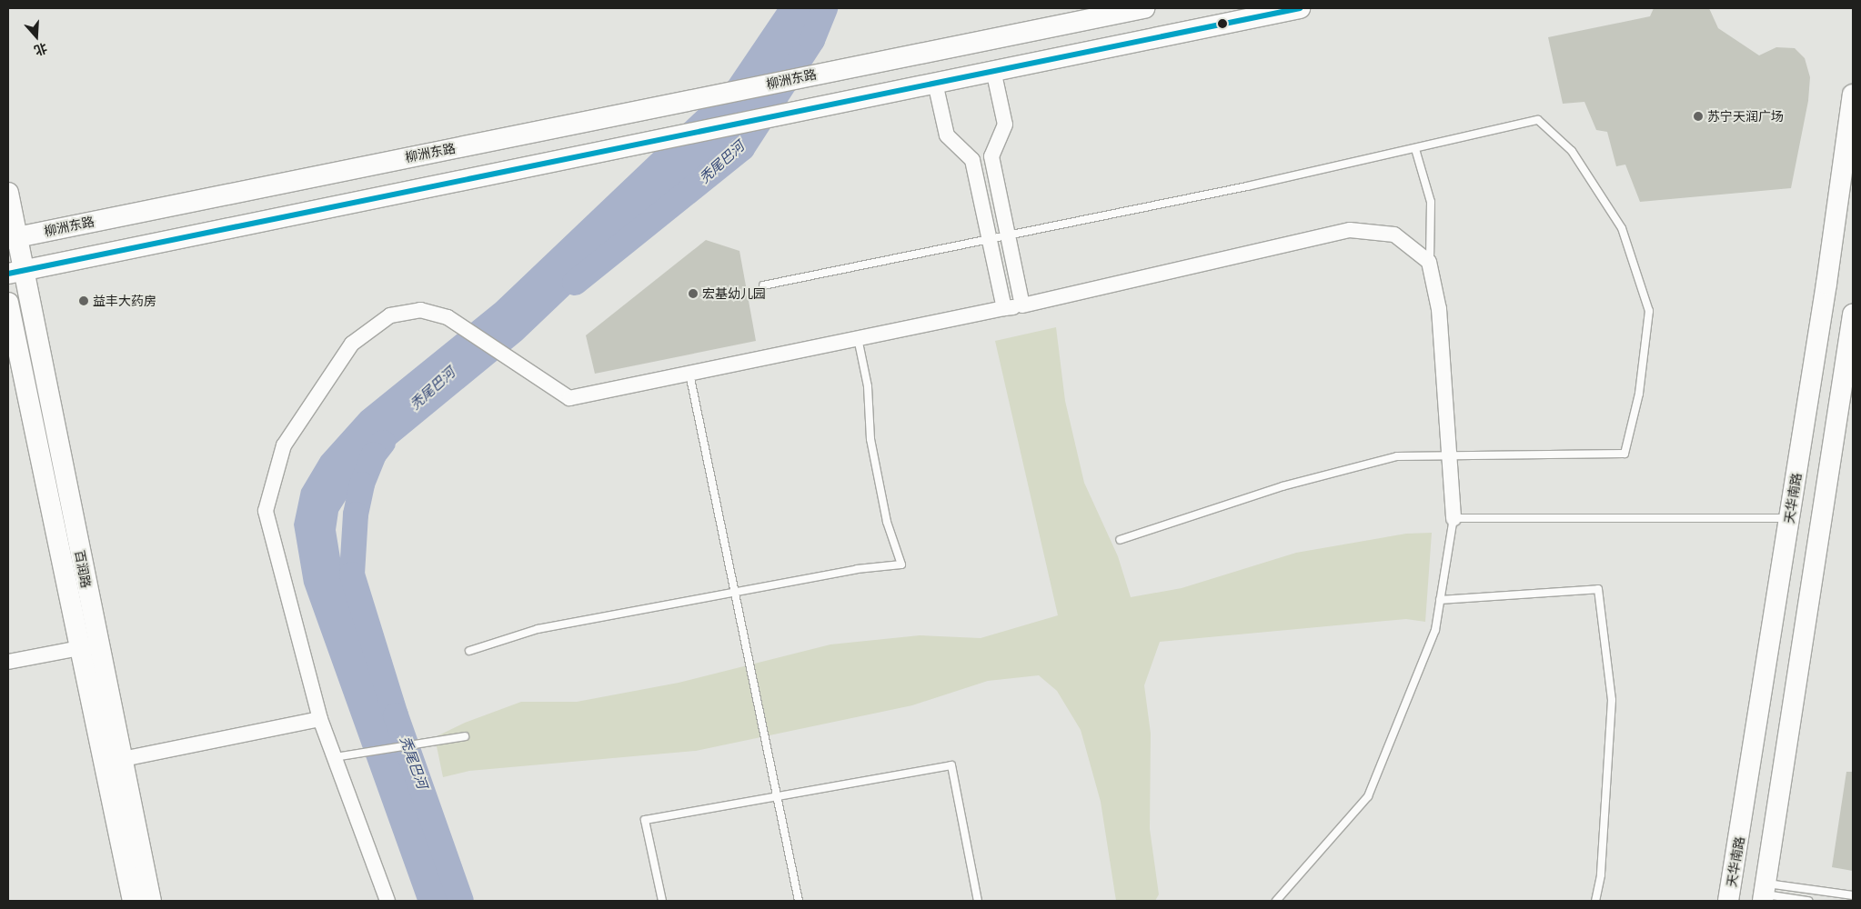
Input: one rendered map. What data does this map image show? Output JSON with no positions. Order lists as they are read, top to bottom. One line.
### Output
{"streets":{"main road":["柳洲东路","天华南路","百润路"]},"crossings":[["柳洲东路","百润路"]],"water":["秃尾巴河"],"places":["苏宁天润广场","宏基幼儿园","益丰大药房"],"north":"bottom"}
